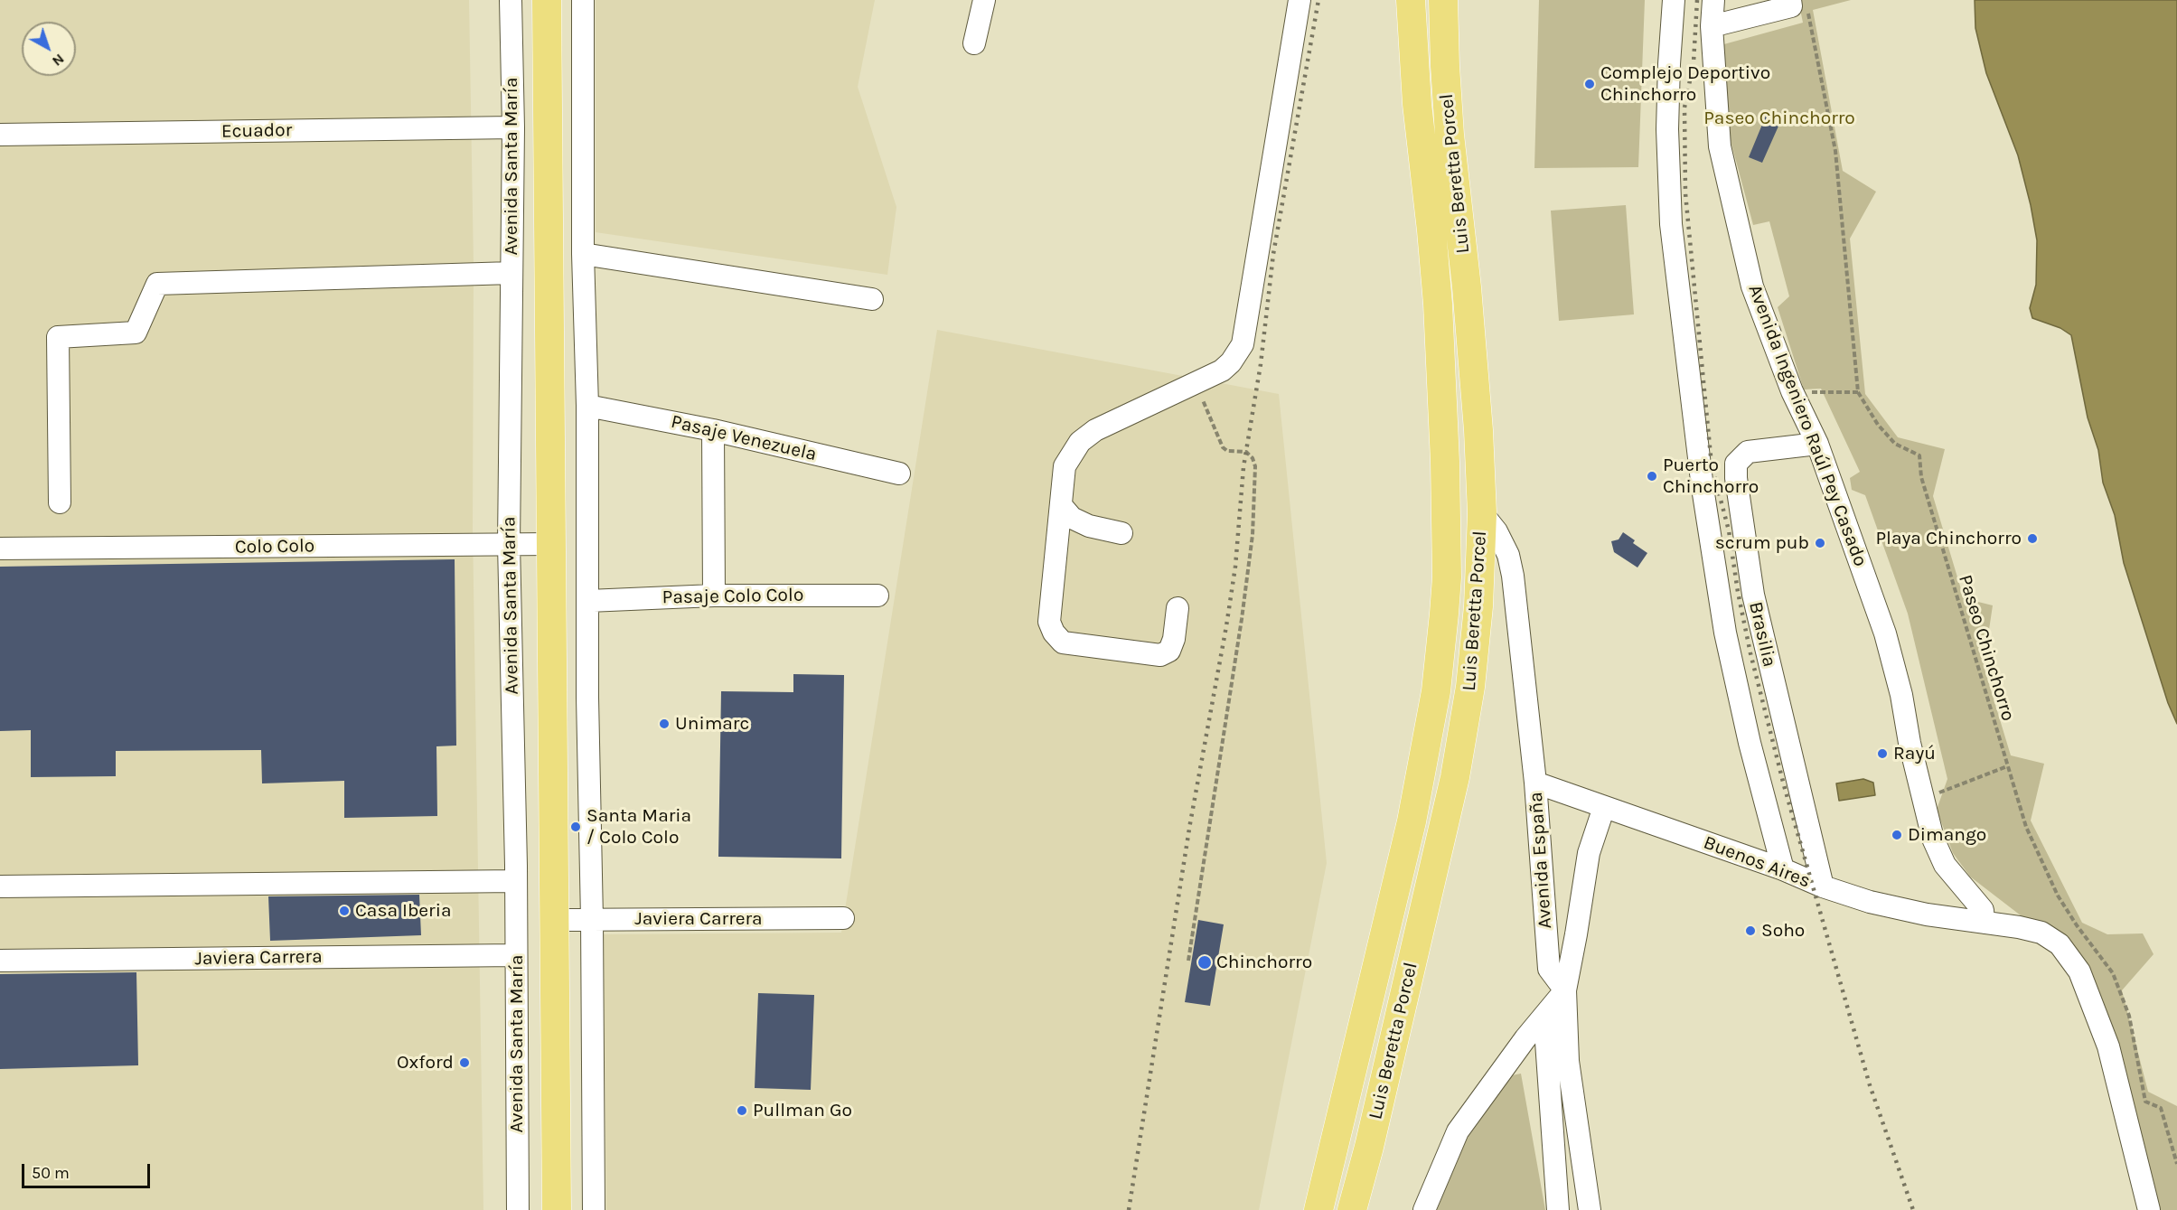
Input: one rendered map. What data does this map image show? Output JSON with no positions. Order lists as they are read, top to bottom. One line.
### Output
{"streets":{"main road":["Avenida Santa María","Luis Beretta Porcel"],"street":["Ecuador","Avenida Ingeniero Raúl Pey Casado","Pasaje Venezuela","Colo Colo","Pasaje Colo Colo","Brasilia","Avenida España","Buenos Aires","Javiera Carrera"],"path":["Paseo Chinchorro"]},"crossings":[["Ecuador","Avenida Santa María"],["Avenida Santa María","Colo Colo"],["Avenida Santa María","Javiera Carrera"],["Luis Beretta Porcel","Avenida España"],["Avenida Ingeniero Raúl Pey Casado","Brasilia"],["Avenida Ingeniero Raúl Pey Casado","Buenos Aires"],["Brasilia","Buenos Aires"],["Avenida España","Buenos Aires"]],"parks":["Paseo Chinchorro"],"places":["Complejo Deportivo Chinchorro","Puerto Chinchorro","Playa Chinchorro","scrum pub","Unimarc","Rayú","Santa Maria / Colo Colo","Dimango","Casa Iberia","Soho","Chinchorro","Oxford","Pullman Go"],"scale_bar":"50 m","north":"bottom right"}
